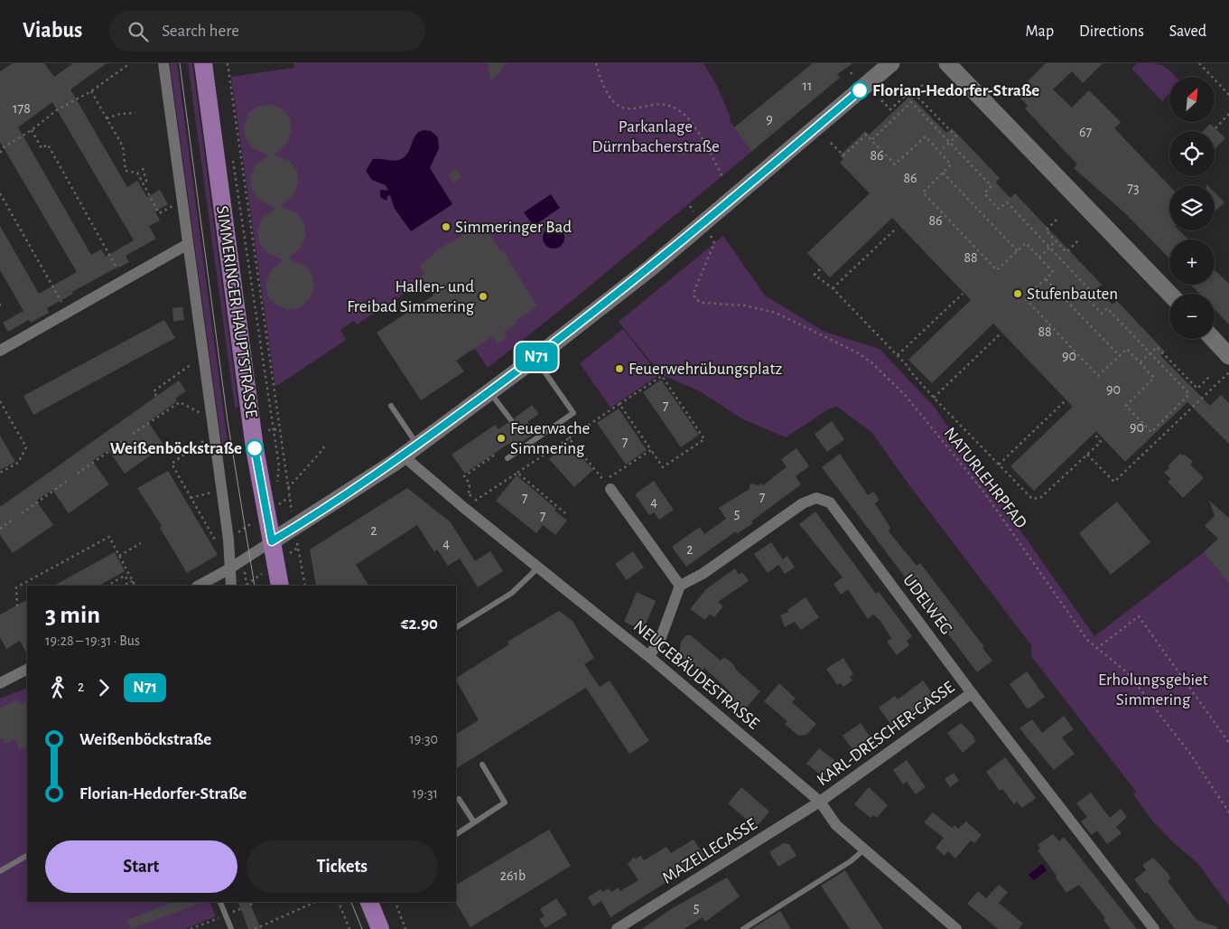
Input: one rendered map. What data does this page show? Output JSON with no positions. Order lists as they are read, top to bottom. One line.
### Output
{"streets":{"main road":["SIMMERINGER HAUPTSTRASSE"],"street":["UDELWEG","NEUGEBÄUDESTRASSE","KARL-DRESCHER-GASSE","MAZELLEGASSE"],"path":["NATURLEHRPFAD"]},"crossings":[["UDELWEG","KARL-DRESCHER-GASSE"],["NEUGEBÄUDESTRASSE","KARL-DRESCHER-GASSE"],["NEUGEBÄUDESTRASSE","MAZELLEGASSE"],["KARL-DRESCHER-GASSE","MAZELLEGASSE"]],"parks":["Parkanlage Dürrnbacherstraße","Erholungsgebiet Simmering"],"places":["Florian-Hedorfer-Straße","Simmeringer Bad","Stufenbauten","Hallen- und Freibad Simmering","Feuerwehrübungsplatz","Feuerwache Simmering","Weißenböckstraße"],"lines":["bus line N71"],"house_numbers":["11","178","9","67","86","86","73","86","88","88","90","90","7","90","7","7","7","4","5","7","2","4","2","261b","5"],"north":"top right","page":{"header":"Viabus","search":"Search here","nav":["Map","Directions","Saved"],"on_map":"N71","map_buttons":["+","−"],"heading":["3 min","19:28 – 19:31 · Bus","€2.90"],"legs":["2","N71"],"list":[{"name":"Weißenböckstraße","value":"19:30"},{"name":"Florian-Hedorfer-Straße","value":"19:31"}],"buttons":["Start","Tickets"]}}
